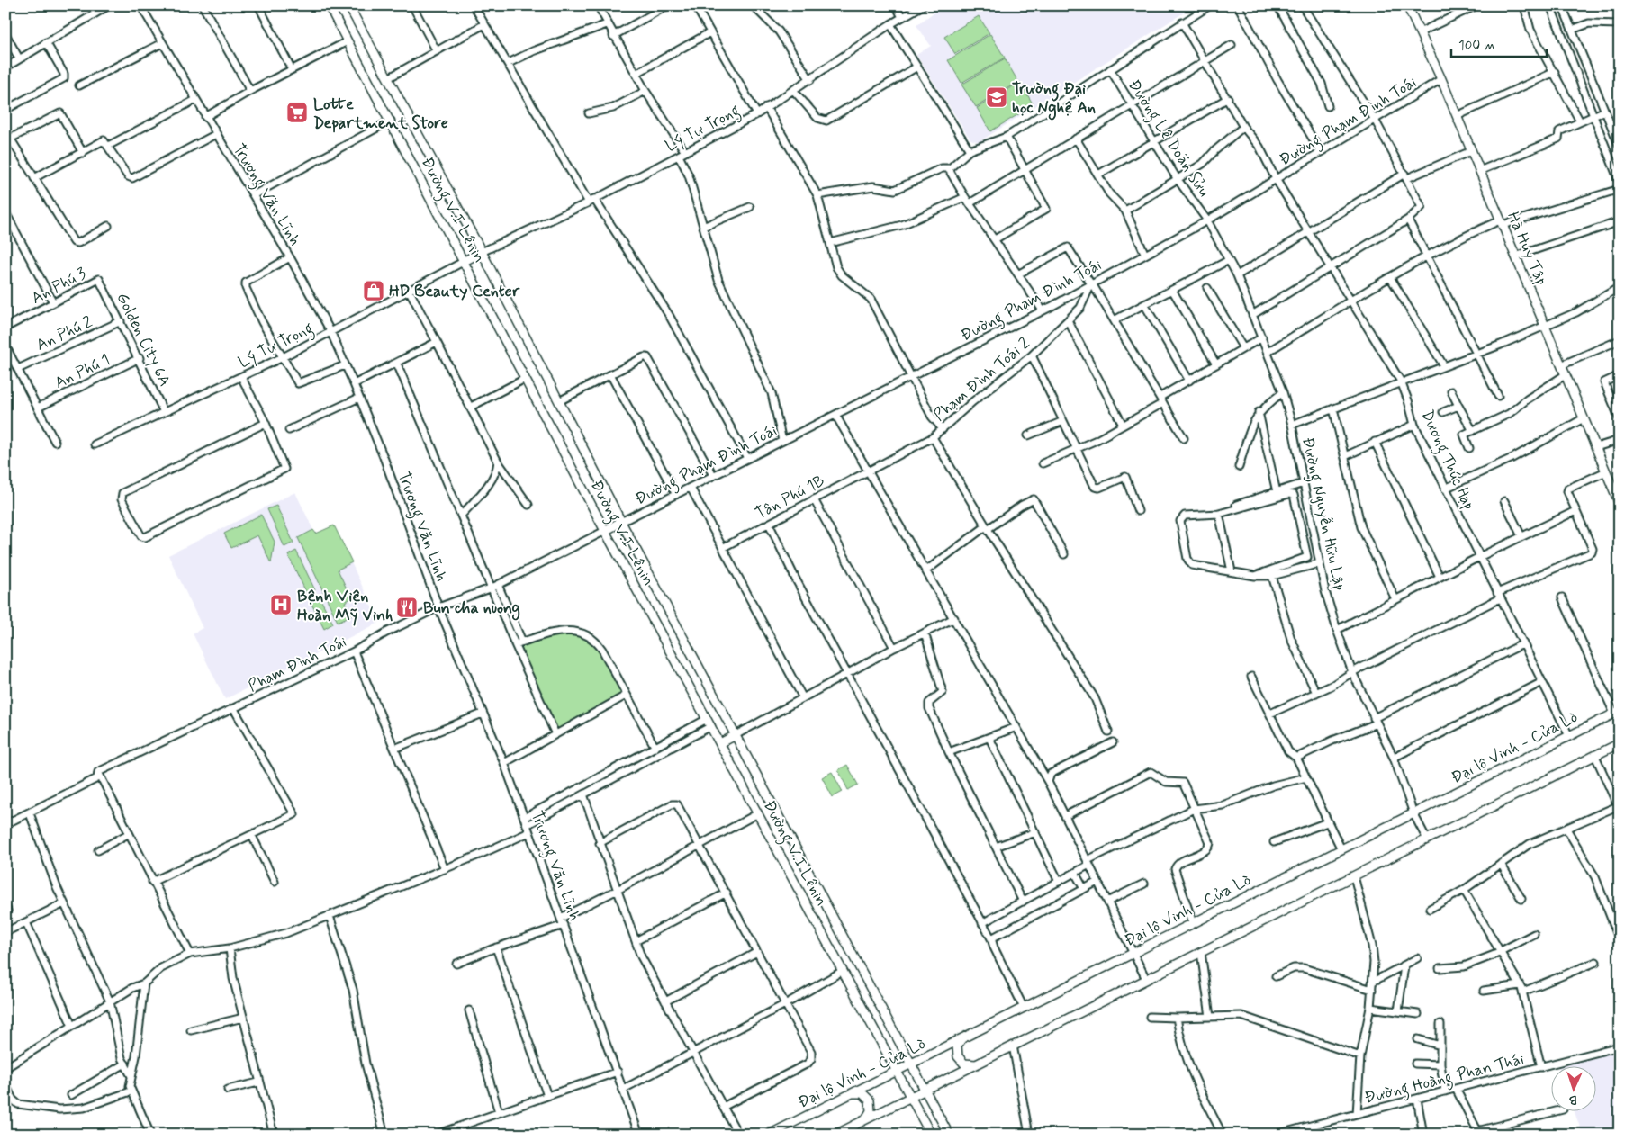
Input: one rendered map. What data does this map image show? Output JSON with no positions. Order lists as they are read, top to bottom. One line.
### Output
{"streets":{"main road":["Đường V.I Lênin","Hà Huy Tập","Đại lộ Vinh - Cửa Lò"],"street":["Đường Phạm Đình Toái","Lý Tự Trọng","Đường Lê Doãn Sửu","Trương Văn Lĩnh","An Phú 3","An Phú 2","Golden City 6A","An Phú 1","Phạm Đình Toái 2","Dương Thúc Hạp","Tân Phú 1B","Đường Nguyễn Hữu Lập","Phạm Đình Toái","Đường Hoàng Phan Thái"]},"crossings":[["Đường Phạm Đình Toái","Đường Lê Doãn Sửu"],["Đường Phạm Đình Toái","Đường V.I Lênin"],["Đường Phạm Đình Toái","Hà Huy Tập"],["Đường Phạm Đình Toái","Phạm Đình Toái 2"],["Đường Phạm Đình Toái","Dương Thúc Hạp"],["Đường Phạm Đình Toái","Đường Nguyễn Hữu Lập"],["Lý Tự Trọng","Trương Văn Lĩnh"],["Lý Tự Trọng","Đường V.I Lênin"],["Lý Tự Trọng","Golden City 6A"],["Đường Lê Doãn Sửu","Đường Nguyễn Hữu Lập"],["Trương Văn Lĩnh","Phạm Đình Toái"],["Đường V.I Lênin","Phạm Đình Toái"],["Đường V.I Lênin","Đại lộ Vinh - Cửa Lò"],["An Phú 3","Golden City 6A"],["An Phú 2","Golden City 6A"],["Golden City 6A","An Phú 1"],["Phạm Đình Toái 2","Tân Phú 1B"],["Dương Thúc Hạp","Đại lộ Vinh - Cửa Lò"],["Đường Nguyễn Hữu Lập","Đại lộ Vinh - Cửa Lò"]],"places":{"school or university":["Trường Đại học Nghệ An"],"supermarket":["Lotte Department Store"],"shop":["HD Beauty Center"],"hospital":["Bệnh Viện Hoàn Mỹ Vinh"],"restaurant":["Bun cha nuong"]},"scale_bar":"100 m","north":"bottom"}
